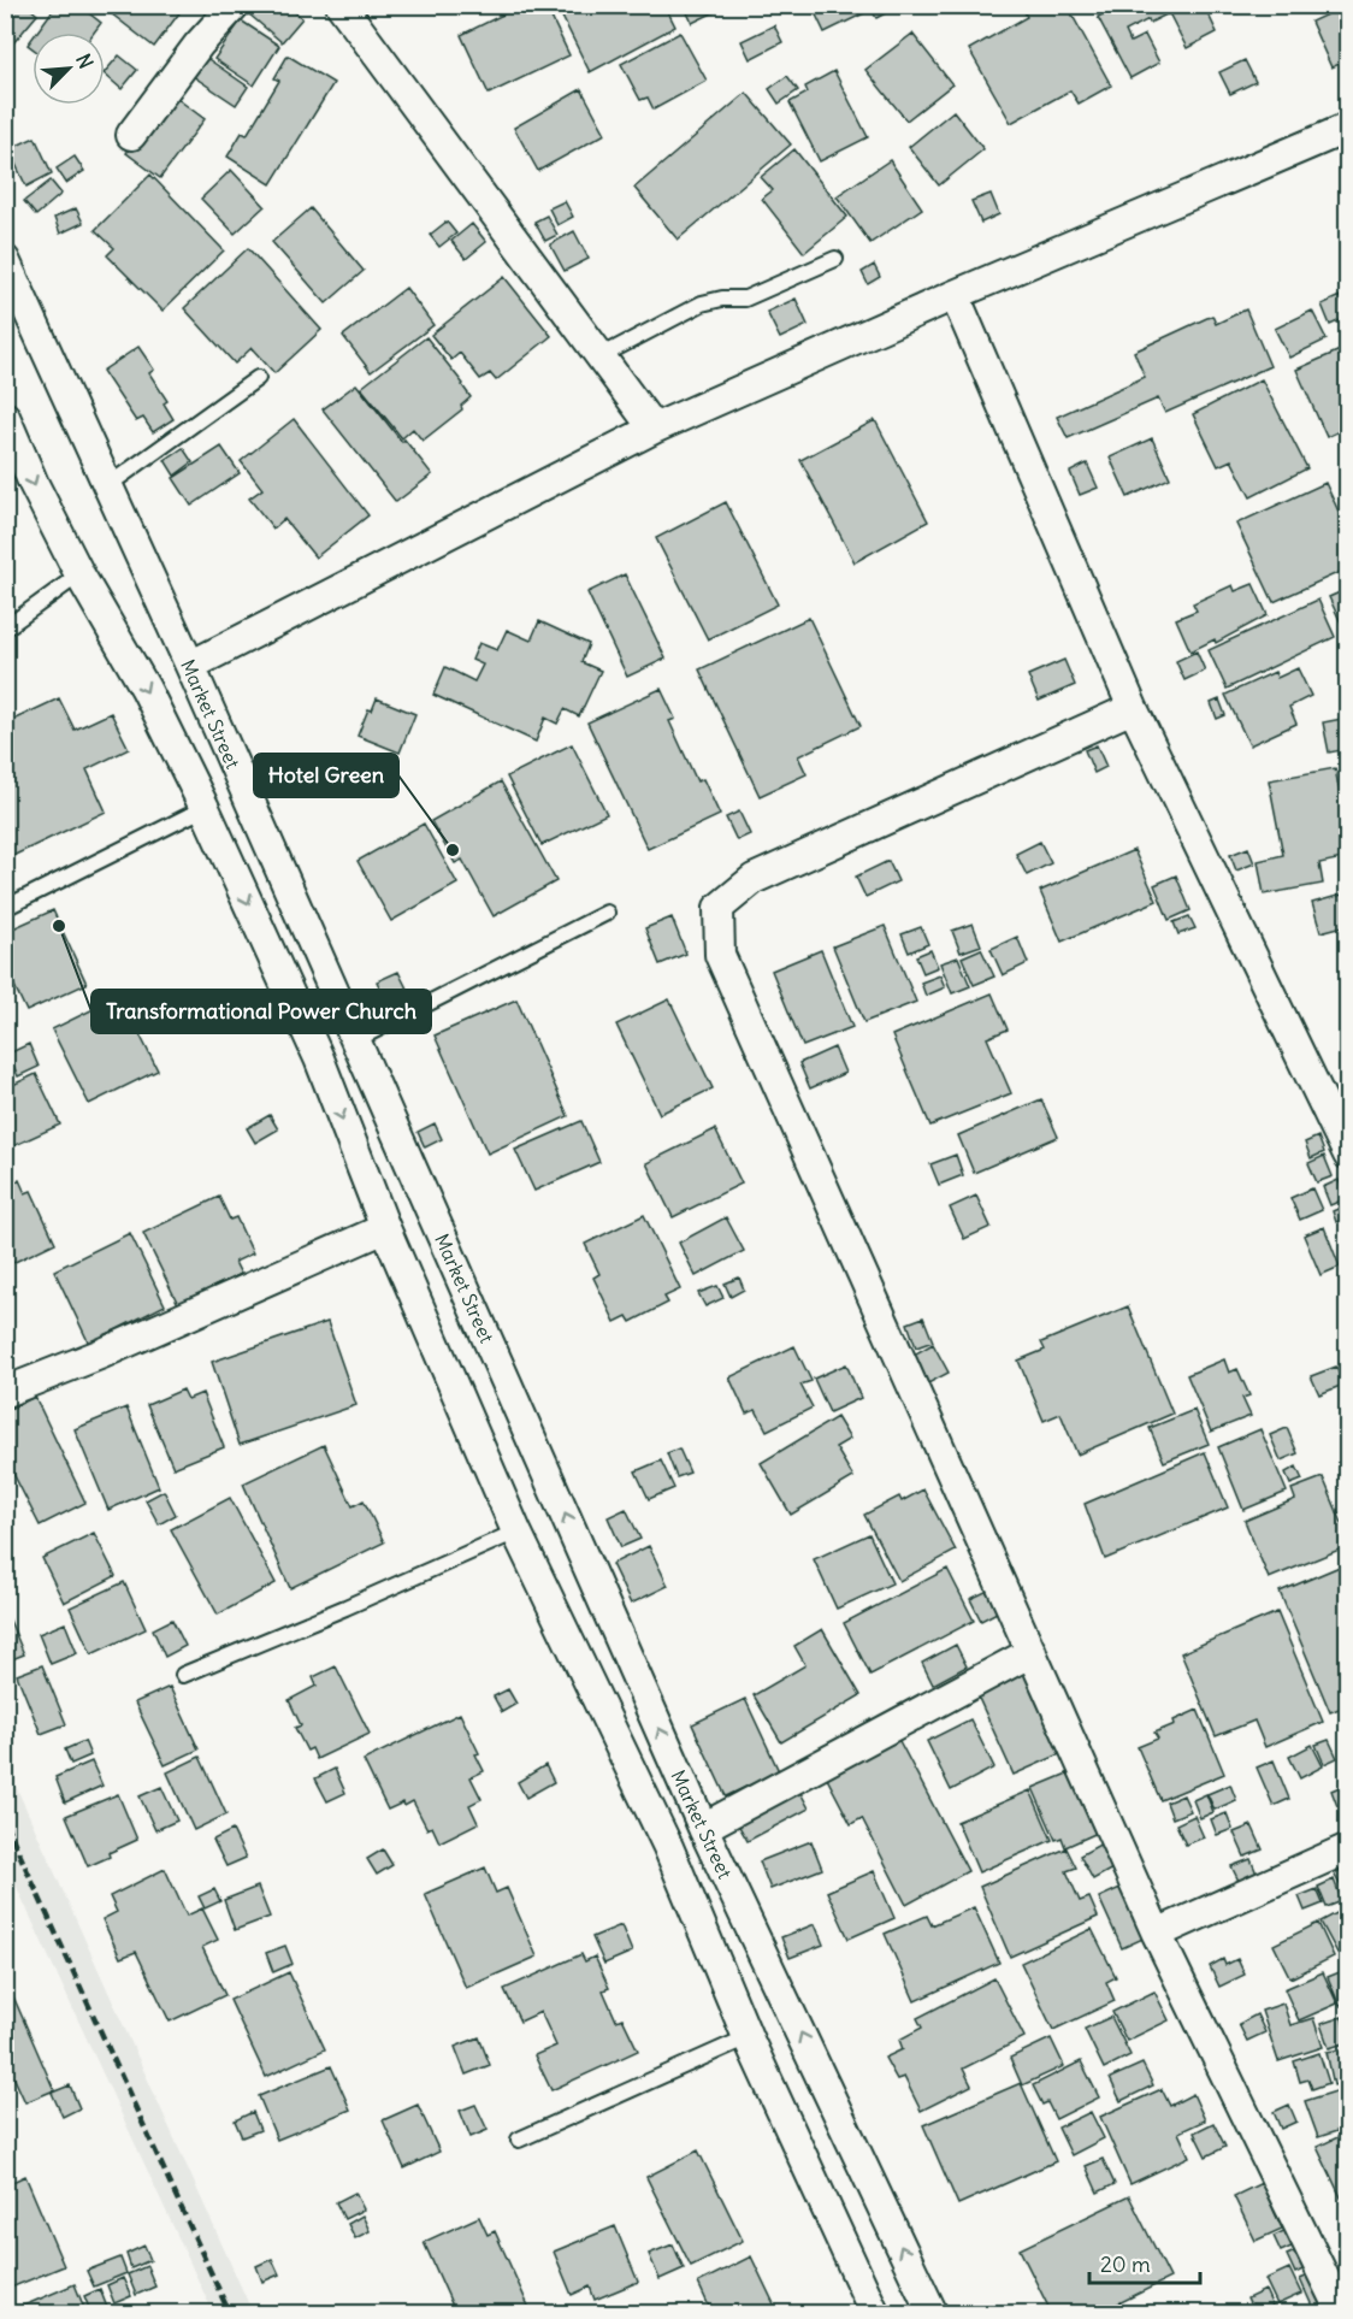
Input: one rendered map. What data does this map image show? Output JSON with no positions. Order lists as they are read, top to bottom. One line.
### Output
{"streets":{"street":["Market Street"]},"places":["Hotel Green","Transformational Power Church"],"scale_bar":"20 m","north":"top right"}
